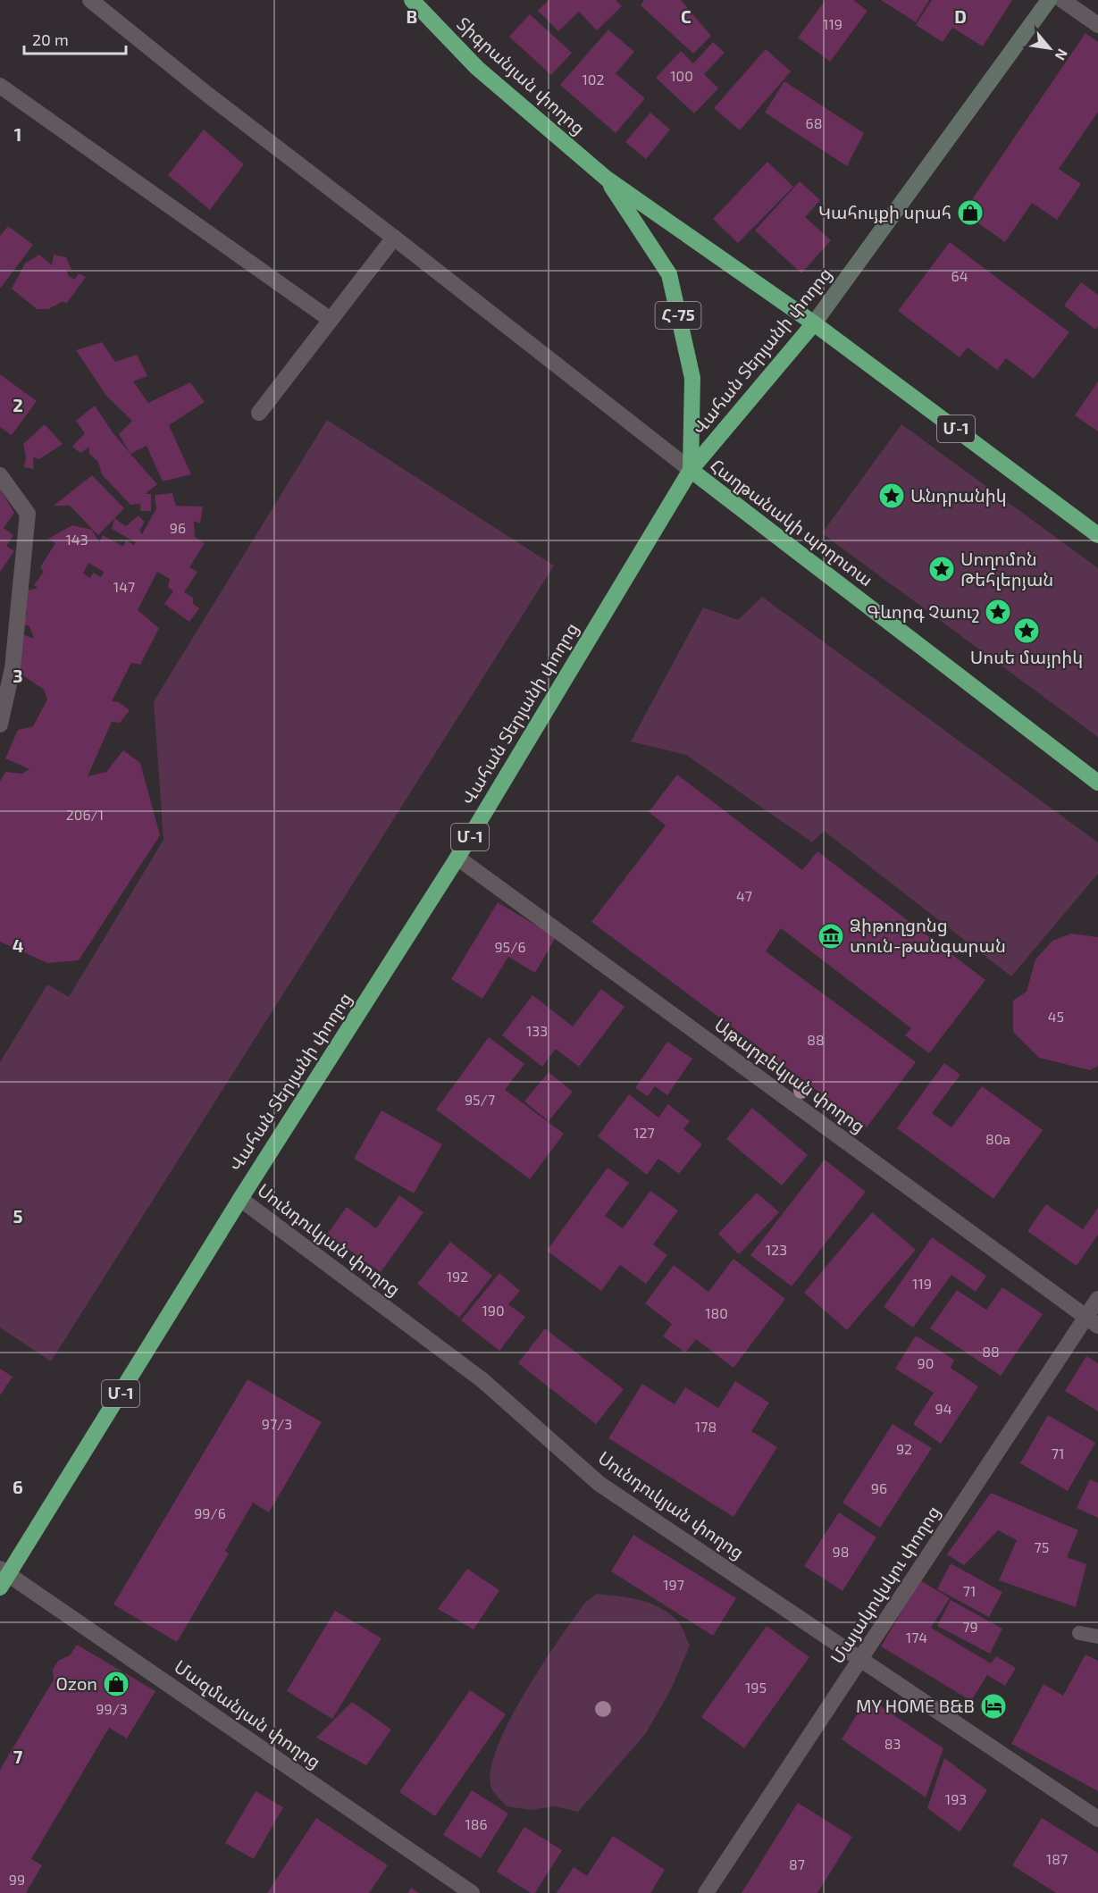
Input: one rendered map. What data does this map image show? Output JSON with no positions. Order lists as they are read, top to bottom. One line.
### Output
{"streets":{"highway":["Տիգրանյան փողոց","Հ-75","Վահան Տերյանի փողոց","Մ-1","Հաղթանակի պողոտա"],"street":["Աթարբեկյան փողոց","Սունդուկյան փողոց","Մայակովսկու փողոց","Մազմանյան փողոց"]},"crossings":[["Տիգրանյան փողոց","Վահան Տերյանի փողոց"],["Տիգրանյան փողոց","Մ-1"],["Տիգրանյան փողոց","Հաղթանակի պողոտա"],["Վահան Տերյանի փողոց","Մ-1"],["Վահան Տերյանի փողոց","Հաղթանակի պողոտա"],["Վահան Տերյանի փողոց","Աթարբեկյան փողոց"],["Վահան Տերյանի փողոց","Սունդուկյան փողոց"],["Վահան Տերյանի փողոց","Մազմանյան փողոց"],["Աթարբեկյան փողոց","Մայակովսկու փողոց"],["Սունդուկյան փողոց","Մայակովսկու փողոց"]],"places":{"shop":["Կահույքի սրահ","Ozon"],"place":["Անդրանիկ","Սողոմոն Թեհլերյան","Գևորգ Չաուշ","Սոսե մայրիկ"],"museum":["Ձիթողցոնց տուն-թանգարան"],"hotel":["MY HOME B&B"]},"house_numbers":["119","100","102","68","64","96","143","147","206/1","47","95/6","45","133","88","95/7","127","80a","123","192","119","190","180","88","90","94","97/3","178","92","71","96","99/6","75","98","197","71","79","174","195","99/3","83","193","186","187","87","99"],"scale_bar":"20 m","north":"bottom right","grid":{"columns":["B","C","D"],"rows":["1","2","3","4","5","6","7"]}}
